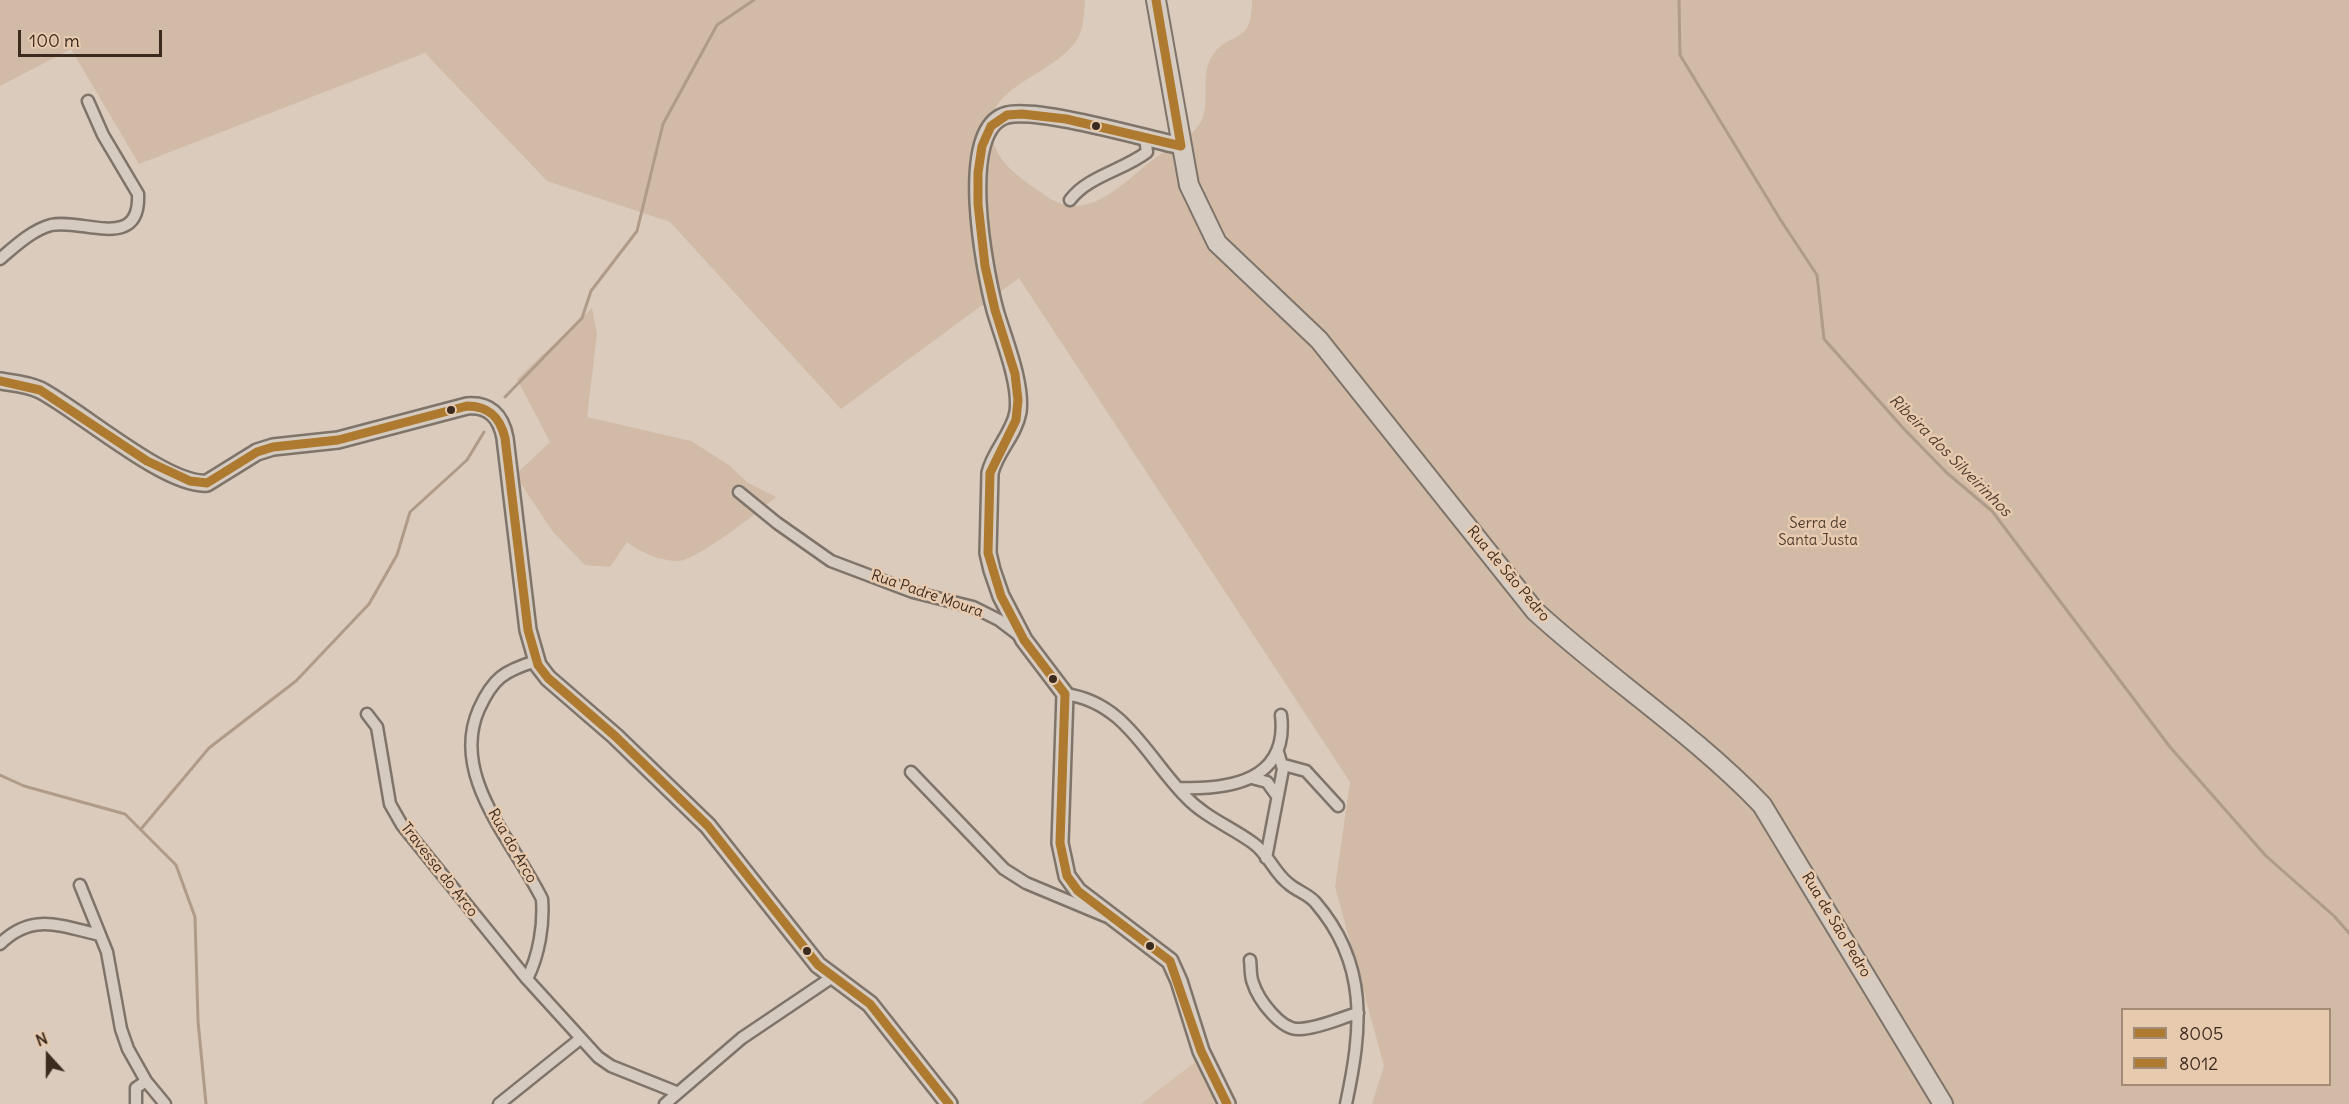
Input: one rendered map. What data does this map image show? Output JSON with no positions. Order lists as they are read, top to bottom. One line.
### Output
{"streets":{"main road":["Rua de São Pedro"],"street":["Rua Padre Moura","Rua do Arco","Travessa do Arco"]},"crossings":[["Rua do Arco","Travessa do Arco"]],"water":["Ribeira dos Silveirinhos"],"parks":["Serra de Santa Justa"],"lines":["transit line 8005","transit line 8012"],"legend":["8005","8012"],"scale_bar":"100 m","north":"top"}
